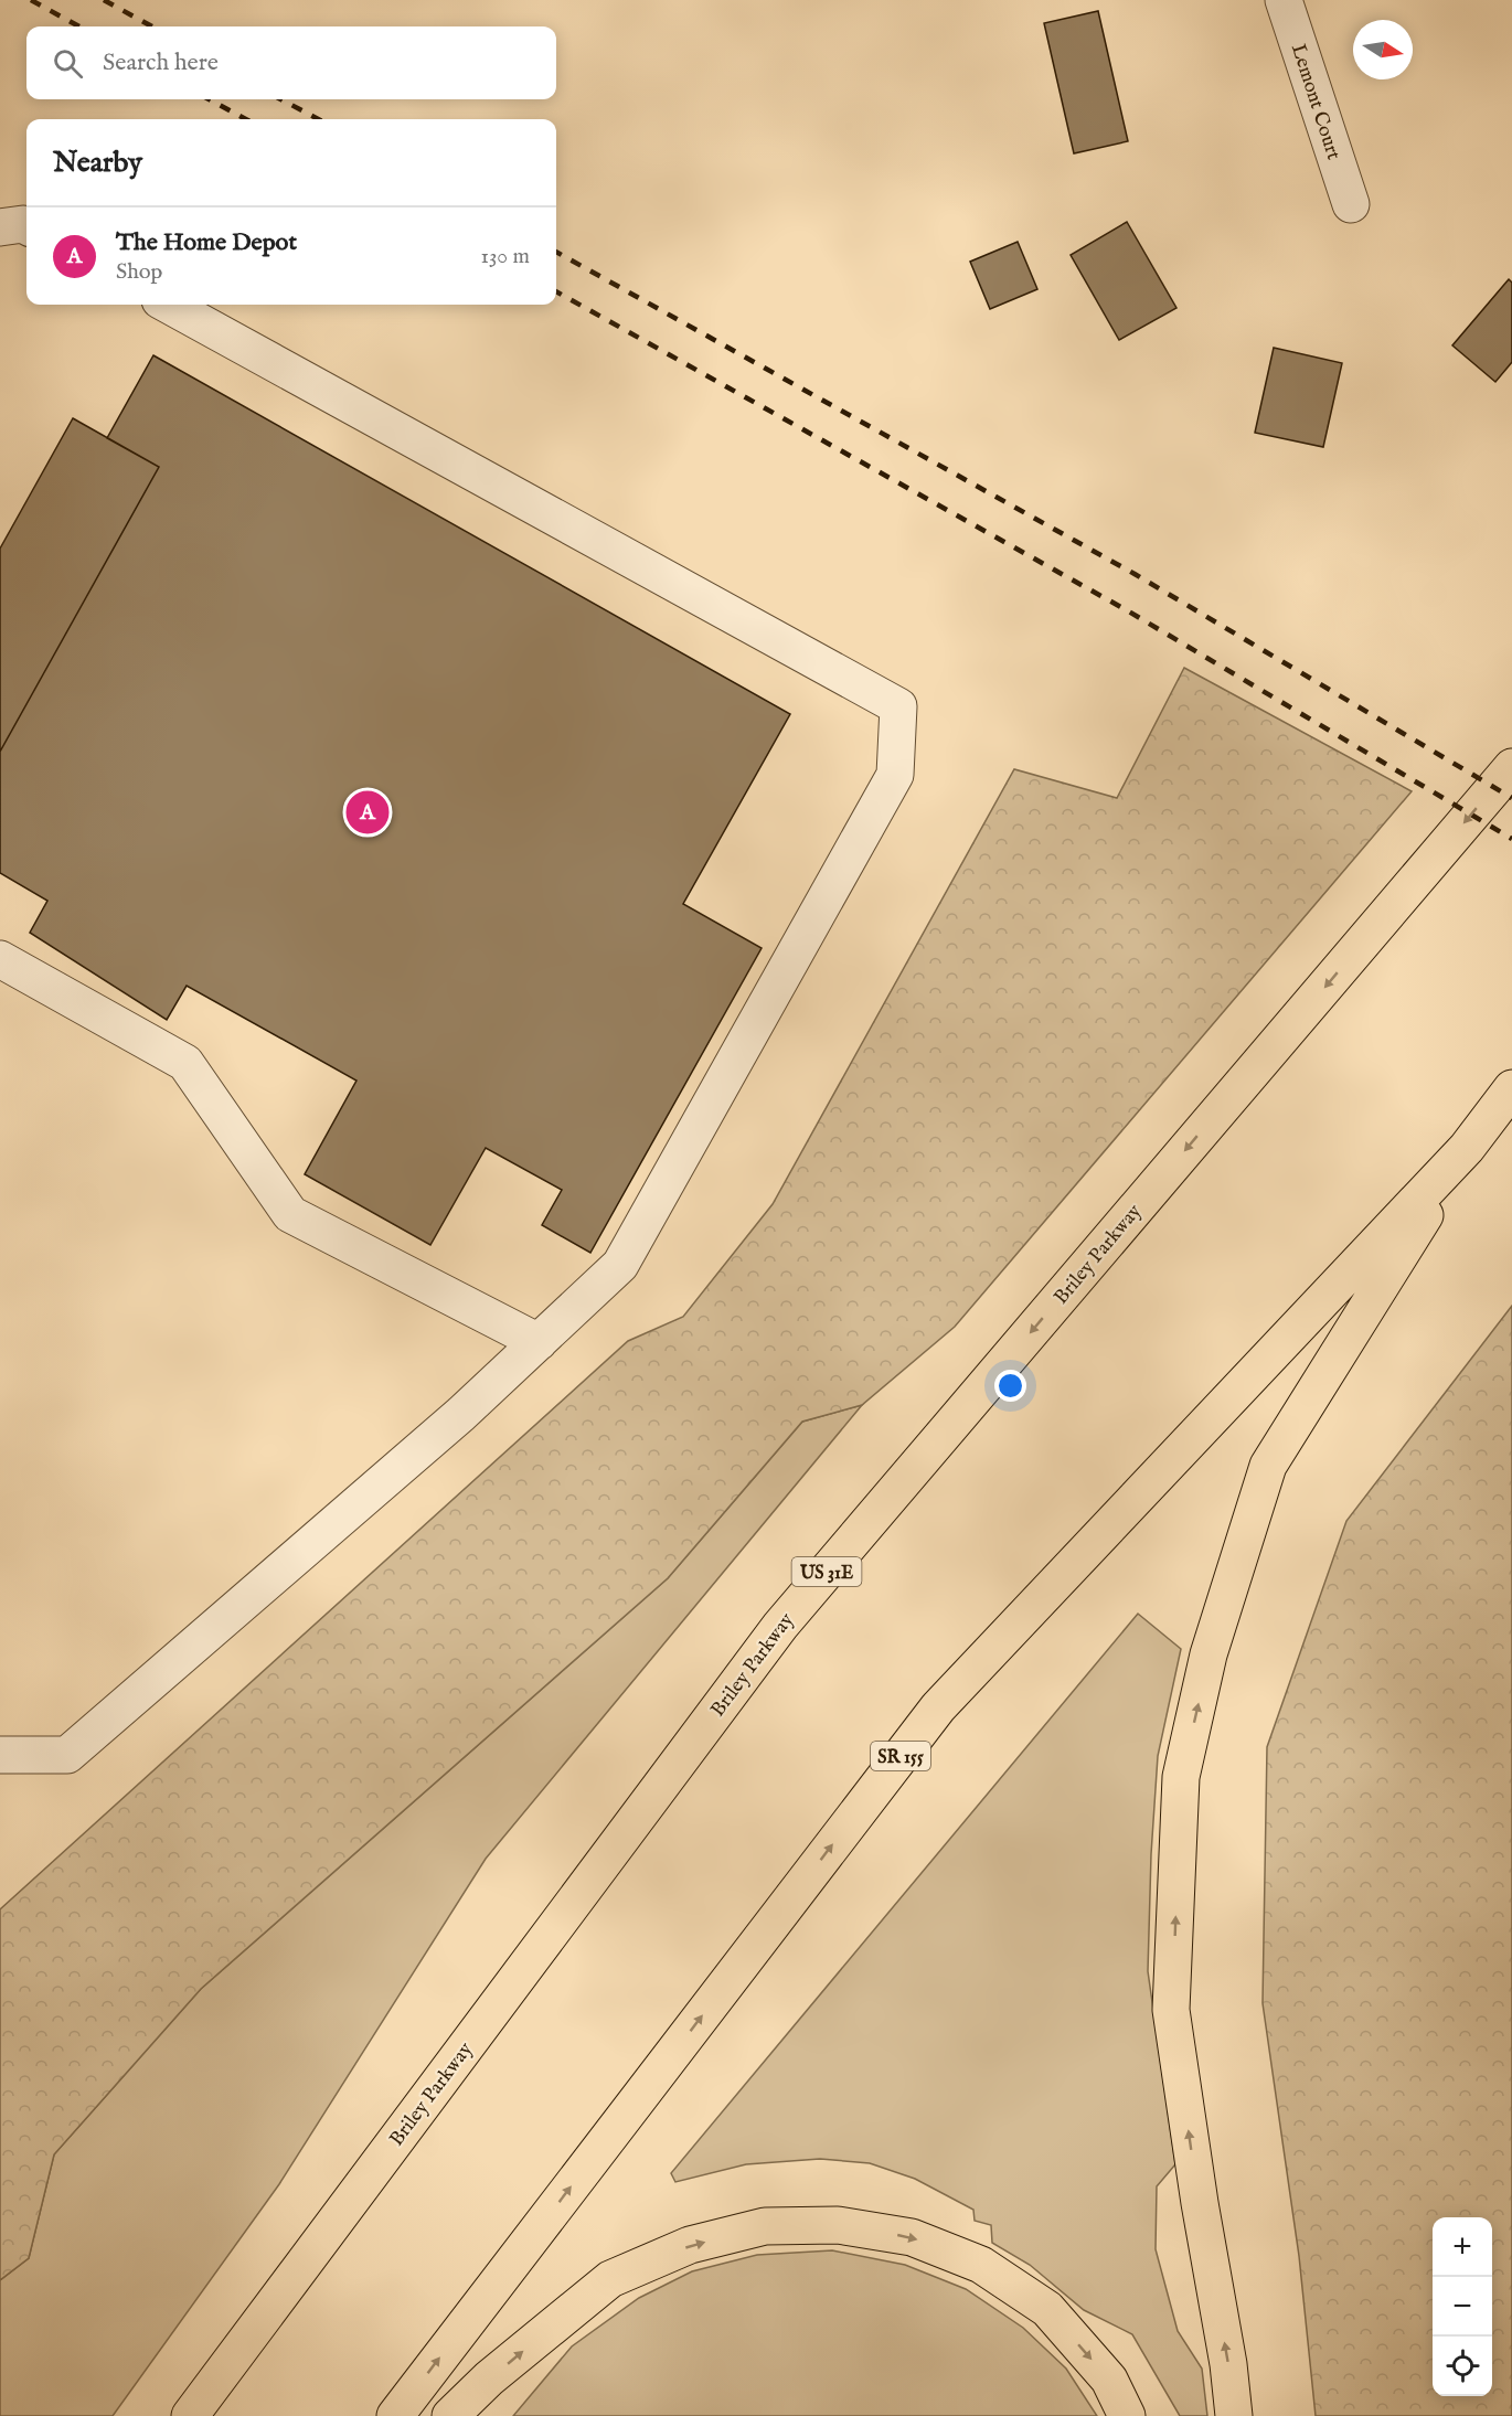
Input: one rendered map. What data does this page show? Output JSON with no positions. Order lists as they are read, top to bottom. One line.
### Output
{"streets":{"highway":["Briley Parkway","US 31E","SR 155"],"street":["Lemont Court"]},"north":"right","page":{"search":"Search here","heading":"Nearby","list":[{"mark":"A","name":"The Home Depot","note":"Shop","value":"130 m"}],"pins":"A","map_buttons":["+","−"]}}
